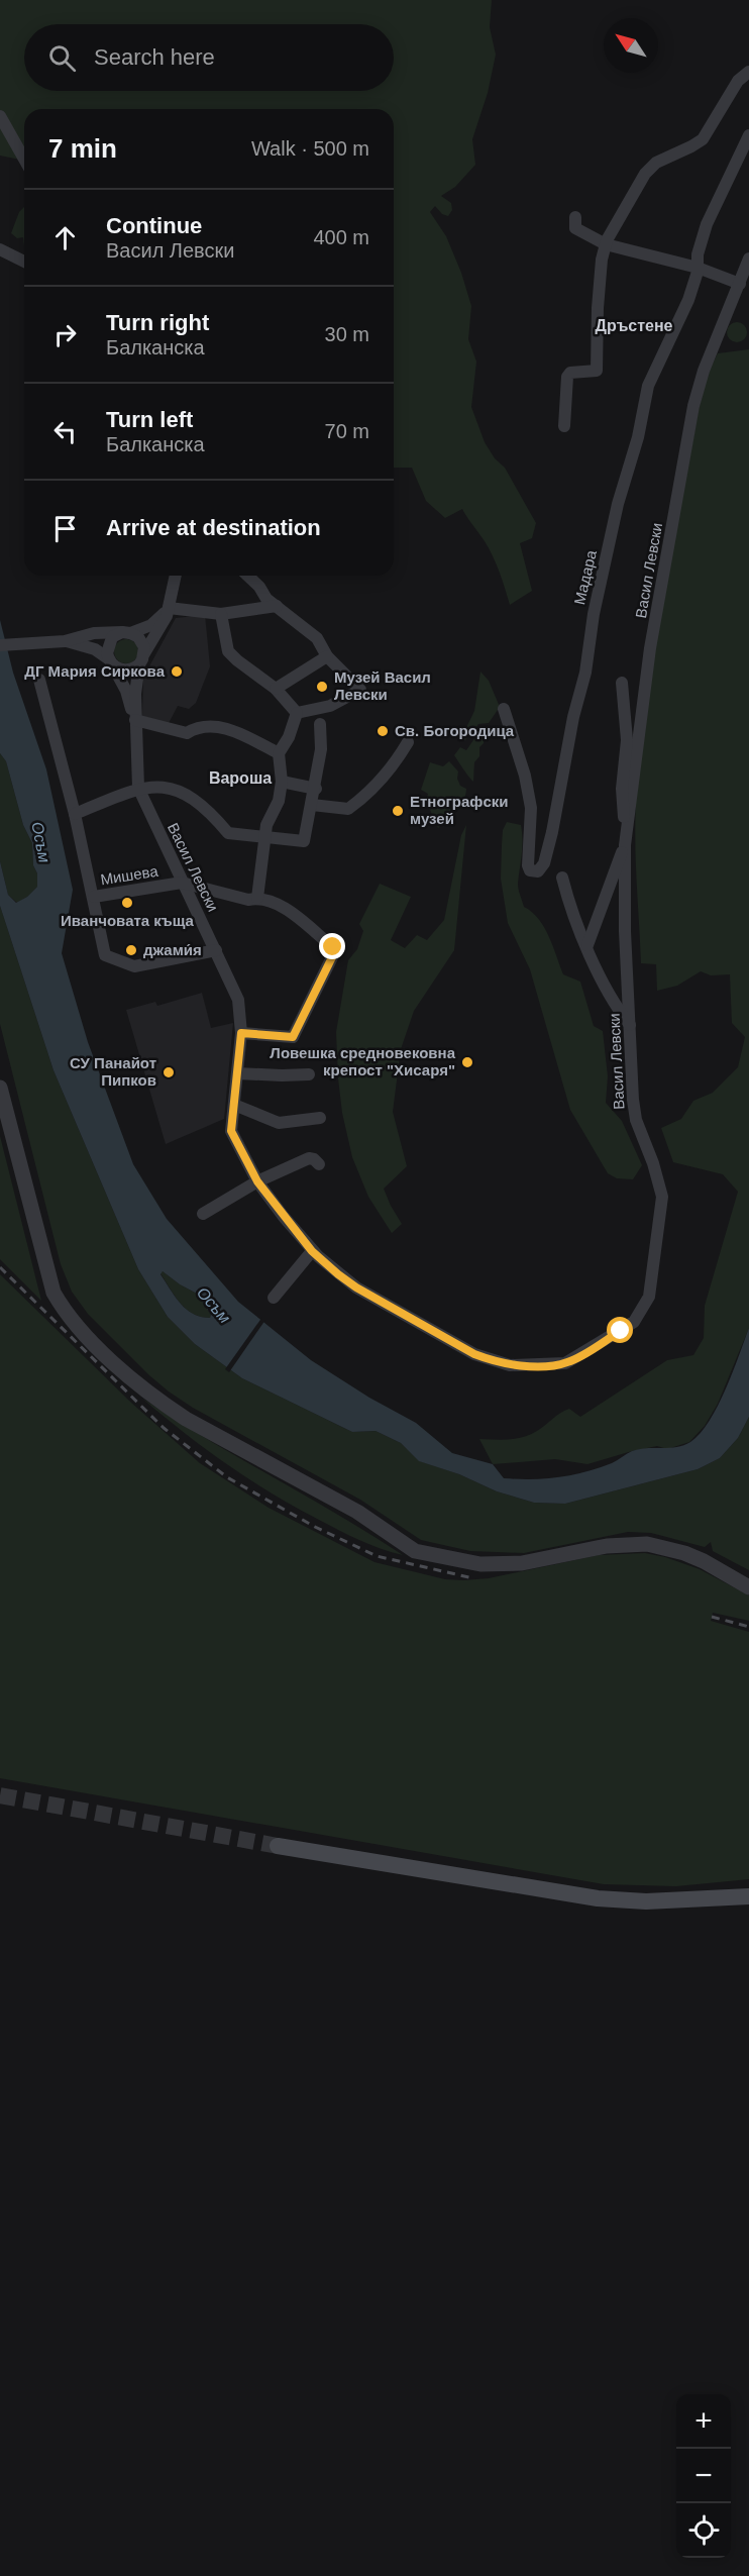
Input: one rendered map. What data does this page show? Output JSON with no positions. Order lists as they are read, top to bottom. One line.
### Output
{"streets":{"street":["Васил Левски","Мадара","Мишева"]},"crossings":[["Васил Левски","Мишева"]],"districts":["Дръстене","Вароша"],"water":["Осъм"],"places":["ДГ Мария Сиркова","Музей Васил Левски","Св. Богородица","Етнографски музей","Иванчовата къща","джами́я","Ловешка средновековна крепост \"Хисаря\"","СУ Панайот Пипков"],"north":"top left","page":{"search":"Search here","heading":["7 min","Walk · 500 m"],"list":[["Continue","Васил Левски","400 m"],["Turn right","Балканска","30 m"],["Turn left","Балканска","70 m"],"Arrive at destination"],"map_buttons":["+","−"]}}
